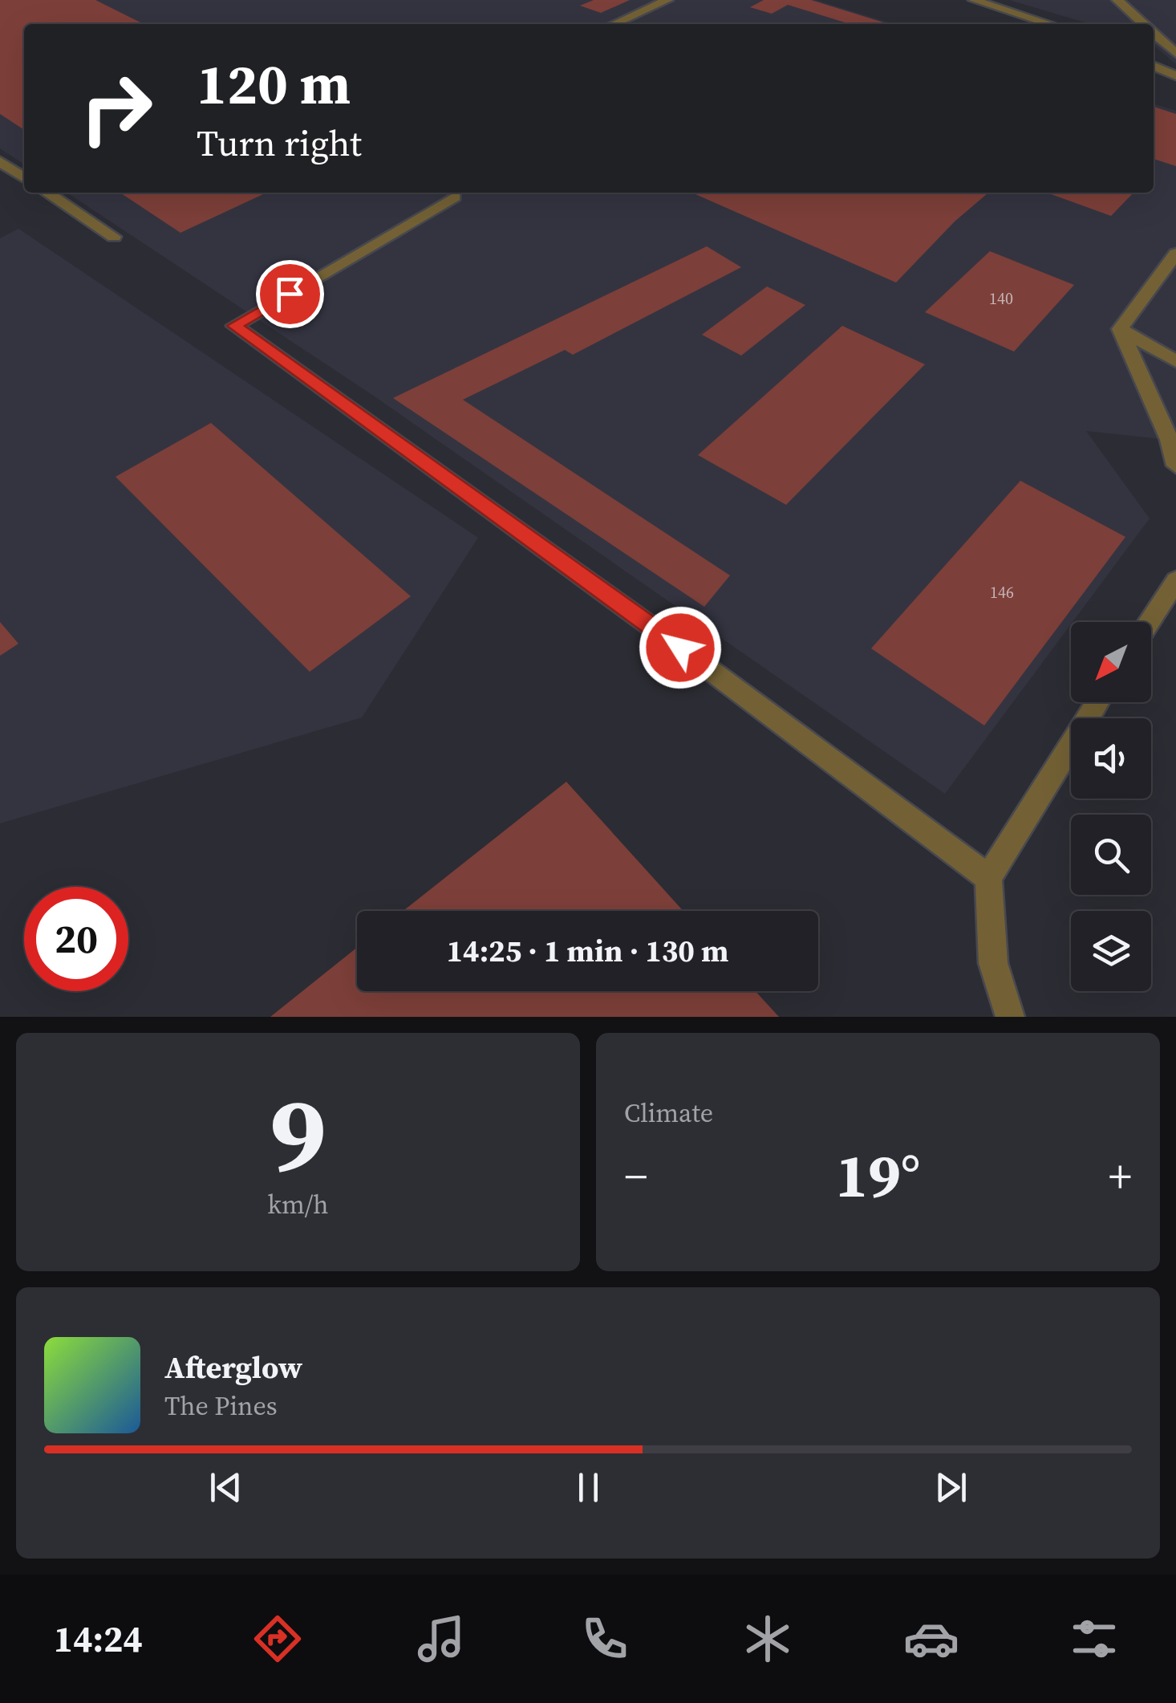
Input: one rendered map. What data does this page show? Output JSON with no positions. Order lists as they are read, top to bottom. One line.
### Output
{"house_numbers":["140","146"],"north":"bottom left","page":{"turn":["120 m","Turn right"],"limit":"20","trip":"14:25 · 1 min · 130 m","tile":[["9","km/h"],"Climate"],"heat":["−","19°","+"],"song":["Afterglow","The Pines"],"tabs":"14:24"}}
